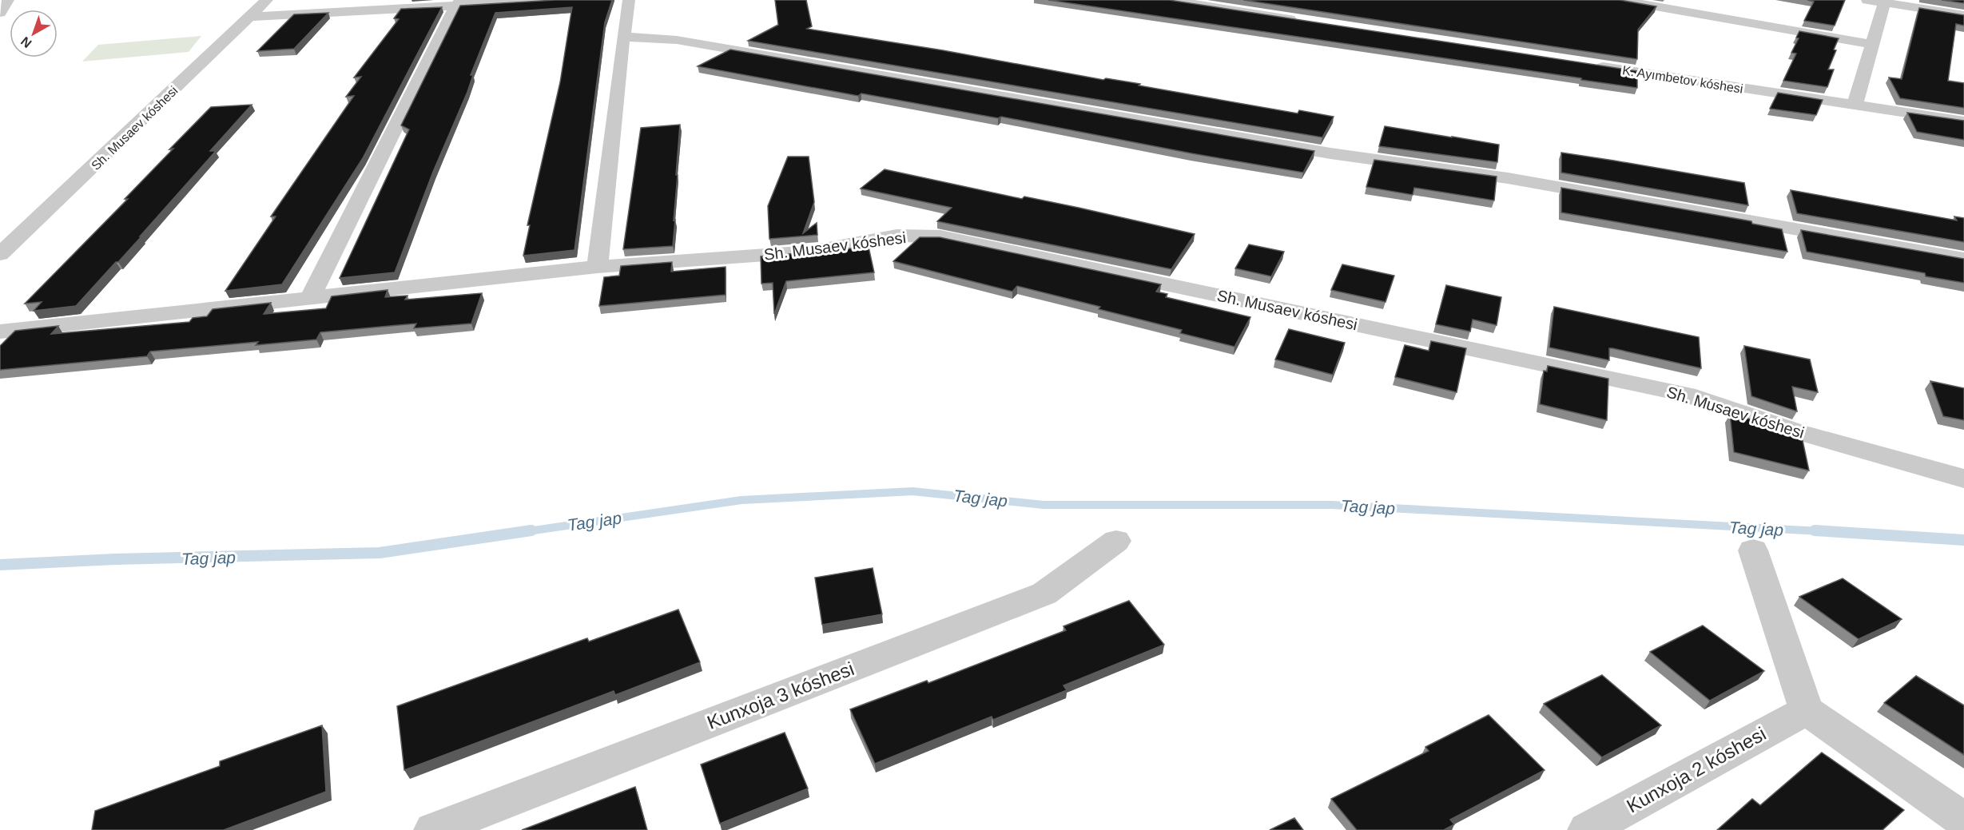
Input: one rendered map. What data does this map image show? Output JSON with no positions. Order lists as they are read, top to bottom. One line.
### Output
{"streets":{"street":["K. Ayımbetov kóshesi","Sh. Musaev kóshesi","Kunxoja 3 kóshesi","Kunxoja 2 kóshesi"]},"water":["Tag jap"],"north":"bottom left"}
